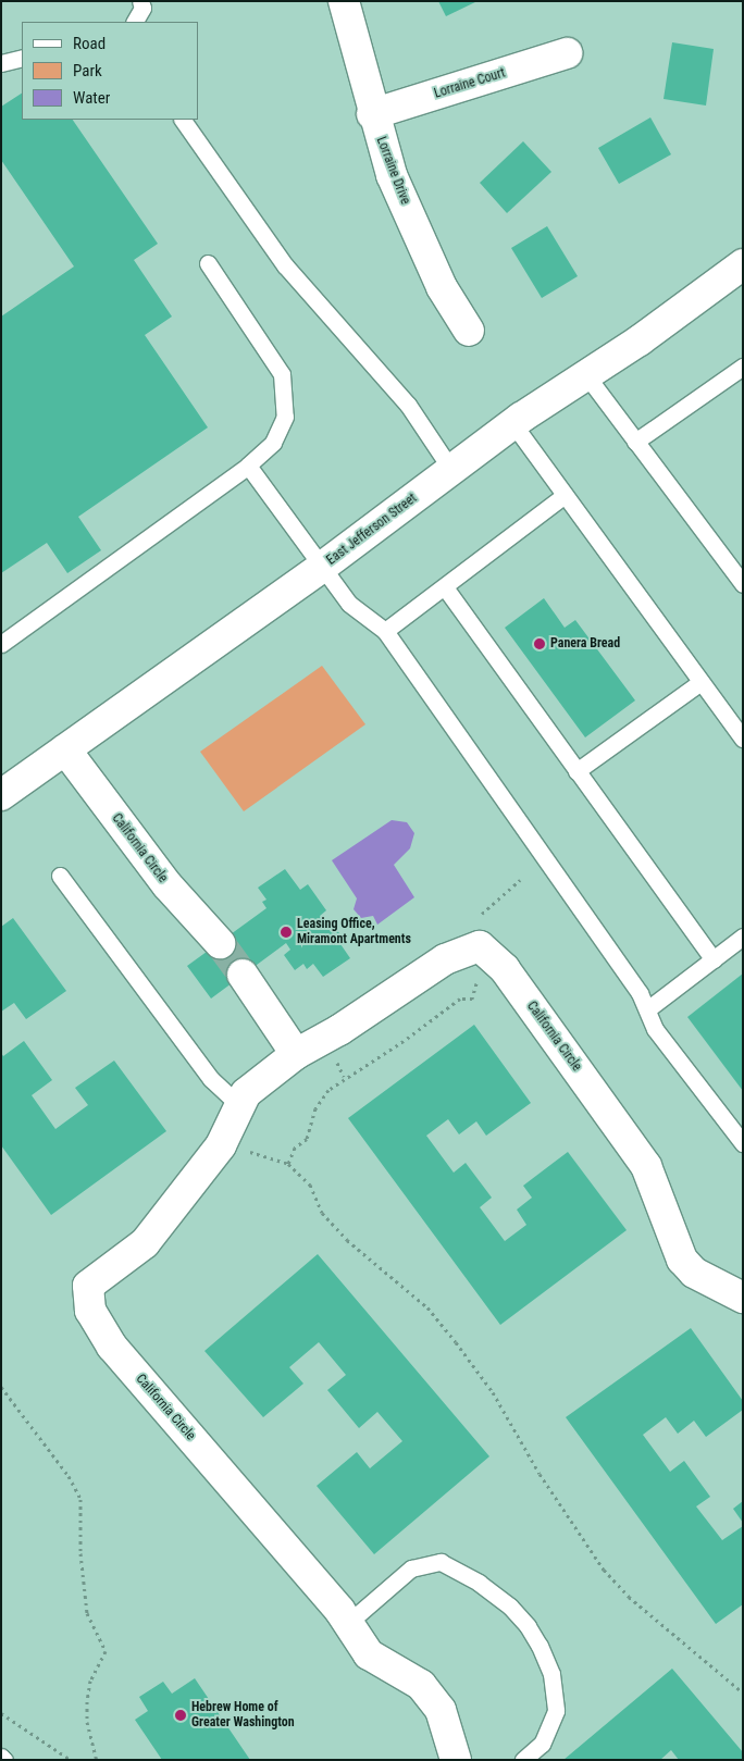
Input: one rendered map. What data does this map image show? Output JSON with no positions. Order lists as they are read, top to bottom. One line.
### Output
{"streets":{"street":["Lorraine Court","Lorraine Drive","East Jefferson Street","California Circle"]},"crossings":[["Lorraine Court","Lorraine Drive"],["East Jefferson Street","California Circle"]],"places":["Panera Bread","Leasing Office, Miramont Apartments","Hebrew Home of Greater Washington"],"legend":["Road","Park","Water"]}
